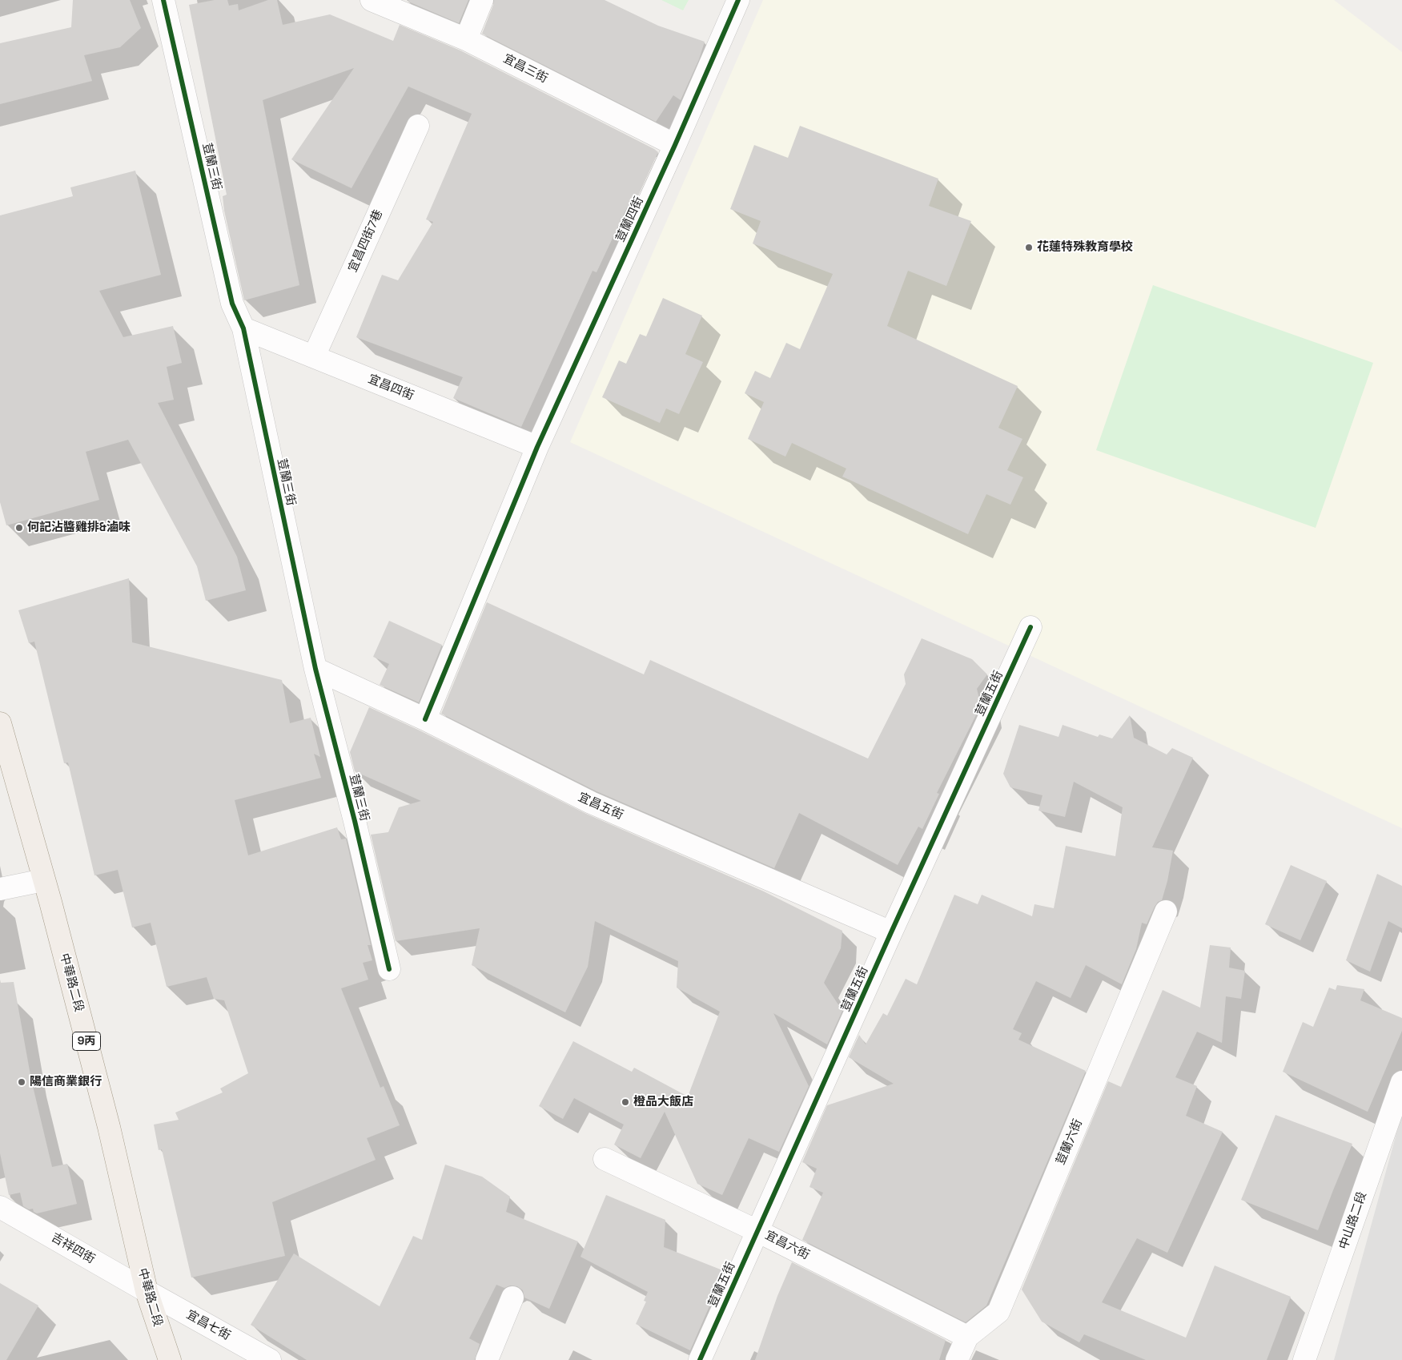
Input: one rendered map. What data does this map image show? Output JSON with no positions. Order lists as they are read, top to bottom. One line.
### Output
{"streets":{"main road":["中華路二段","9丙"],"street":["宜昌三街","荳蘭三街","荳蘭四街","宜昌四街7巷","宜昌四街","荳蘭五街","宜昌五街","荳蘭六街","中山路二段","宜昌六街","吉祥四街","宜昌七街"]},"crossings":[["宜昌三街","荳蘭四街"],["荳蘭三街","宜昌四街"],["荳蘭三街","宜昌五街"],["荳蘭四街","宜昌四街"],["荳蘭四街","宜昌五街"],["宜昌四街7巷","宜昌四街"],["荳蘭五街","宜昌五街"],["荳蘭五街","宜昌六街"],["中華路二段","吉祥四街"],["中華路二段","宜昌七街"],["荳蘭六街","宜昌六街"],["吉祥四街","宜昌七街"]],"places":["花蓮特殊教育學校","何記沾醬雞排&滷味","陽信商業銀行","橙品大飯店"]}
